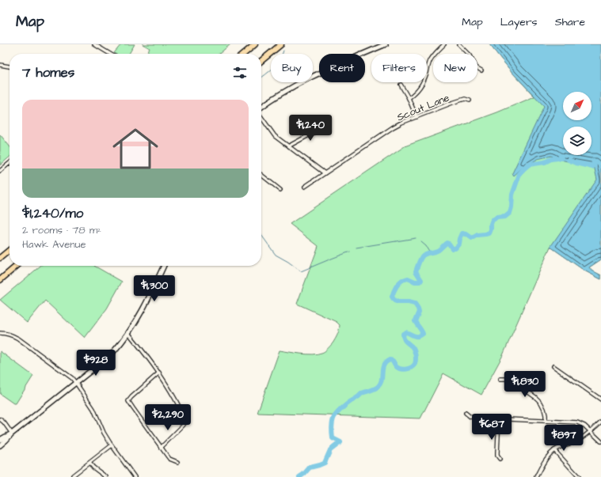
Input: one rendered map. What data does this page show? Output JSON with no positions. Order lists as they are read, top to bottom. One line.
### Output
{"streets":{"street":["Scout Lane"]},"north":"top right","page":{"header":"Map","nav":["Map","Layers","Share"],"chip":["Buy","Rent","Filters","New"],"heading":"7 homes","list":[{"name":"$1,240/mo","note":"2 rooms · 78 m² · Hawk Avenue"}],"price":["$1,240","$1,300","$928","$1,830","$2,290","$687","$897"]}}
